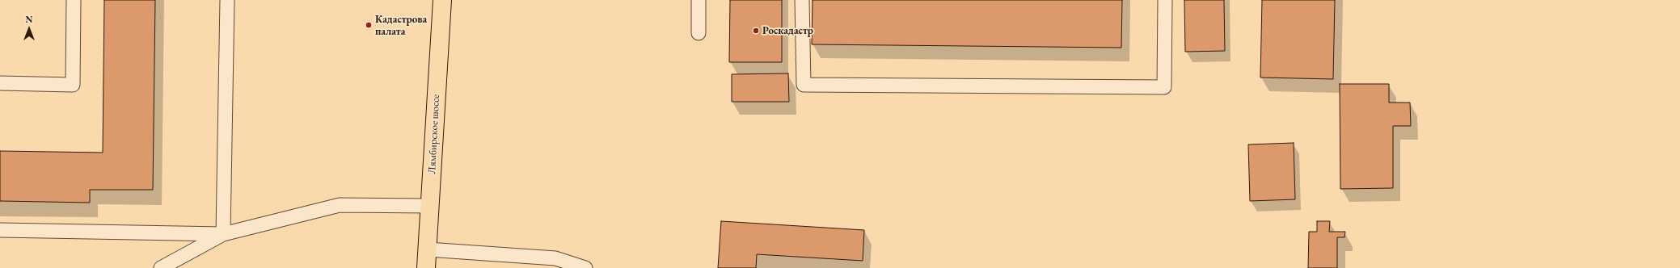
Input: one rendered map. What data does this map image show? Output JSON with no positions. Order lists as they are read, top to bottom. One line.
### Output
{"streets":{"main road":["Лямбирское шоссе"]},"places":["Кадастрова палата","Роскадастр"],"north":"top"}
